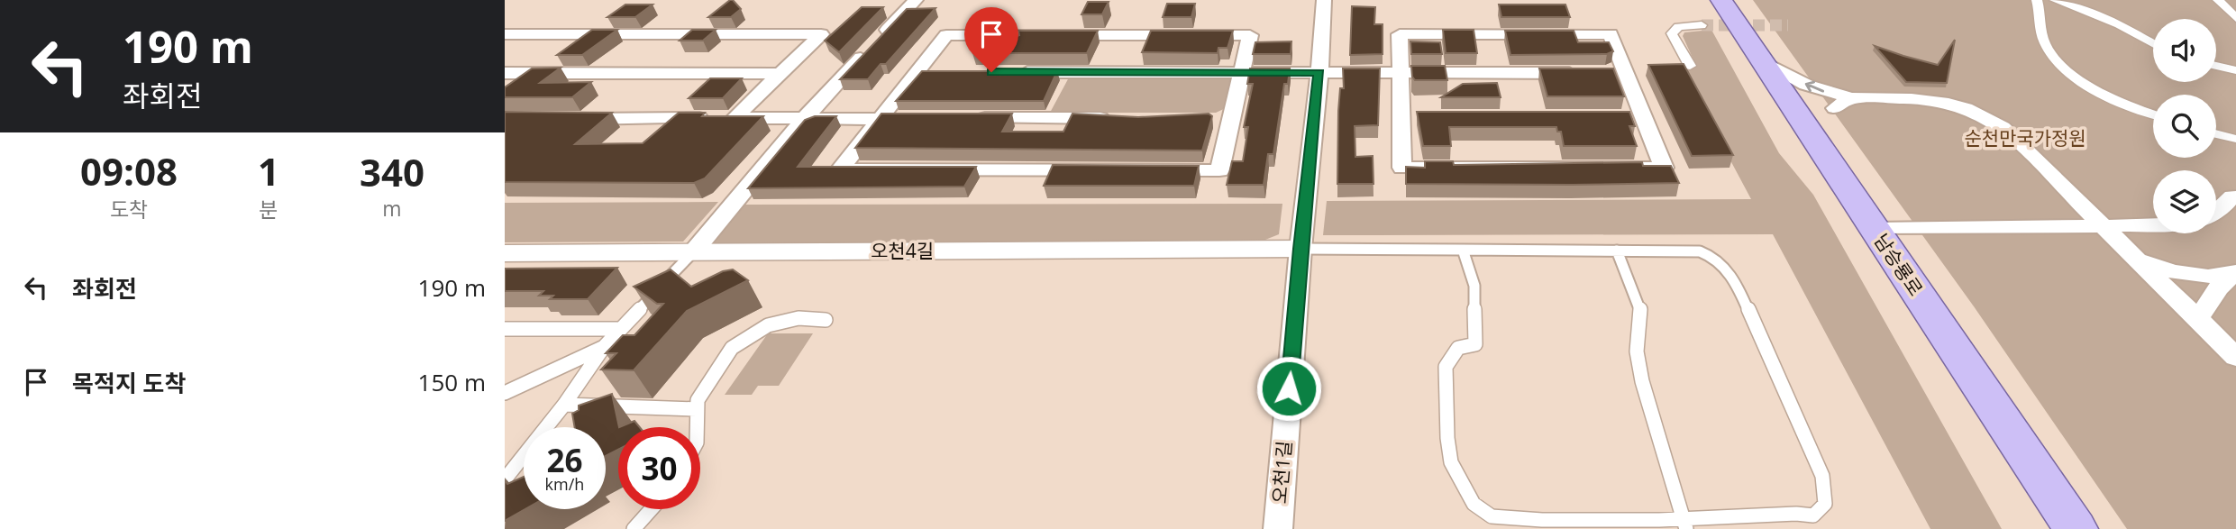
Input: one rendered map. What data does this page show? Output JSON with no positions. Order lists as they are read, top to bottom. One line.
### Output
{"streets":{"main road":["남승룡로"],"street":["오천4길","오천1길"]},"crossings":[["오천4길","오천1길"]],"parks":["순천만국가정원"],"page":{"turn":["190 m","좌회전"],"eta":["09:08","도착","1","분","340","m"],"list":[{"name":"좌회전","value":"190 m"},{"name":"목적지 도착","value":"150 m"}],"speed":"26 km/h","limit":"30"}}
